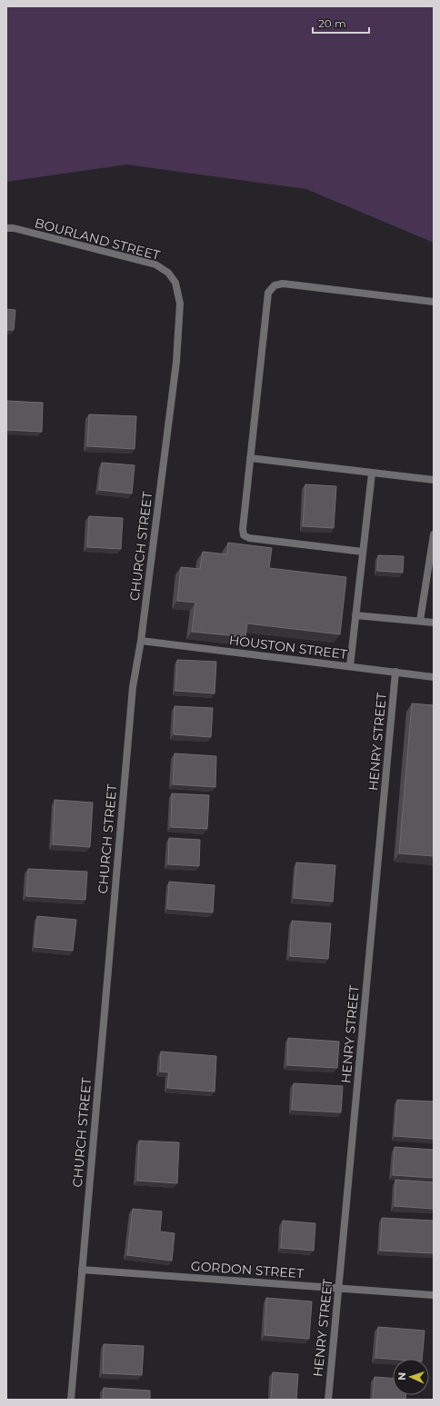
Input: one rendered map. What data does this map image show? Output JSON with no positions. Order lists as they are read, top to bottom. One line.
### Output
{"streets":{"street":["BOURLAND STREET","CHURCH STREET","HOUSTON STREET","HENRY STREET","GORDON STREET"]},"crossings":[["BOURLAND STREET","CHURCH STREET"],["CHURCH STREET","HOUSTON STREET"],["CHURCH STREET","GORDON STREET"],["HOUSTON STREET","HENRY STREET"],["HENRY STREET","GORDON STREET"]],"scale_bar":"20 m","north":"left"}
